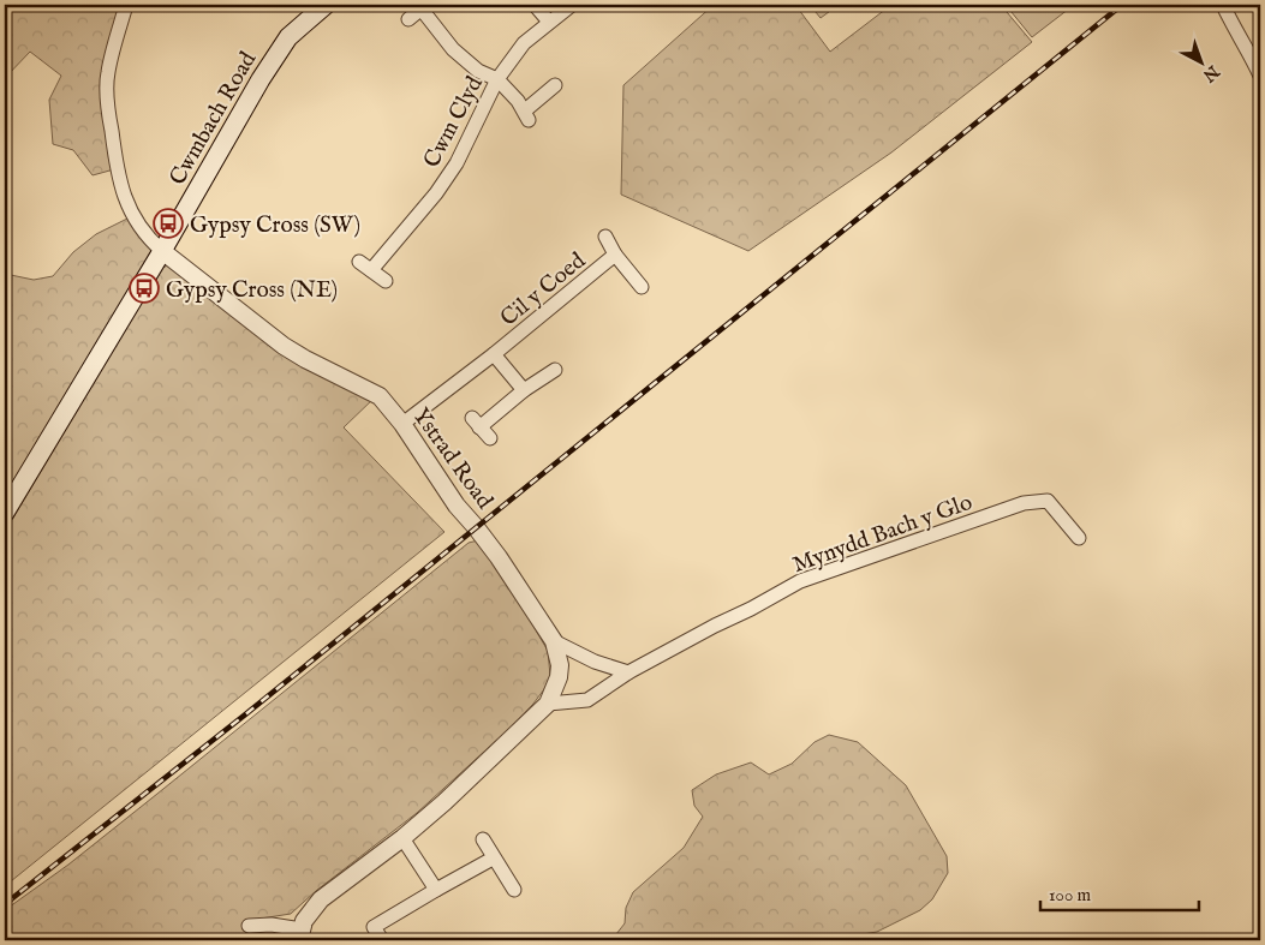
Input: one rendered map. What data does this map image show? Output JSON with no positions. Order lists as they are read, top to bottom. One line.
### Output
{"streets":{"main road":["Cwmbach Road"],"street":["Cwm Clyd","Cil y Coed","Ystrad Road","Mynydd Bach y Glo"]},"crossings":[["Cwmbach Road","Ystrad Road"],["Cil y Coed","Ystrad Road"],["Ystrad Road","Mynydd Bach y Glo"]],"places":{"bus stop":["Gypsy Cross (SW)","Gypsy Cross (NE)"]},"scale_bar":"100 m","north":"bottom right"}
